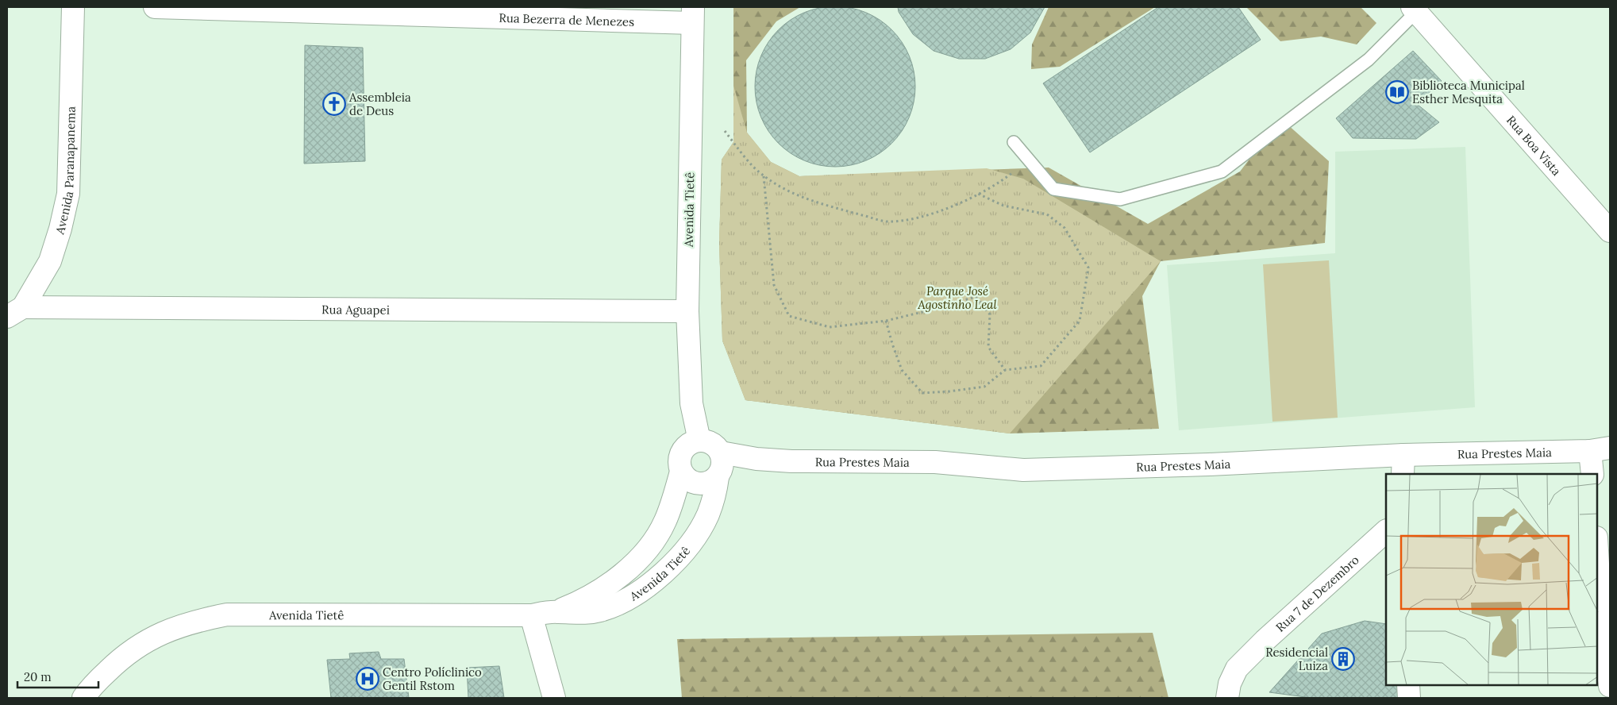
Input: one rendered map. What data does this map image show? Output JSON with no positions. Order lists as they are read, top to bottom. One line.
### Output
{"streets":{"street":["Rua Bezerra de Menezes","Rua Boa Vista","Avenida Paranapanema","Avenida Tietê","Rua Aguapei","Rua Prestes Maia","Rua 7 de Dezembro"]},"crossings":[["Rua Bezerra de Menezes","Avenida Tietê"],["Avenida Paranapanema","Rua Aguapei"],["Avenida Tietê","Rua Aguapei"],["Avenida Tietê","Rua Prestes Maia"]],"parks":["Parque José Agostinho Leal"],"places":{"library":["Biblioteca Municipal Esther Mesquita"],"church":["Assembleia de Deus"],"building":["Residencial Luiza"],"hospital":["Centro Políclinico Gentil Rstom"]},"scale_bar":"20 m"}
